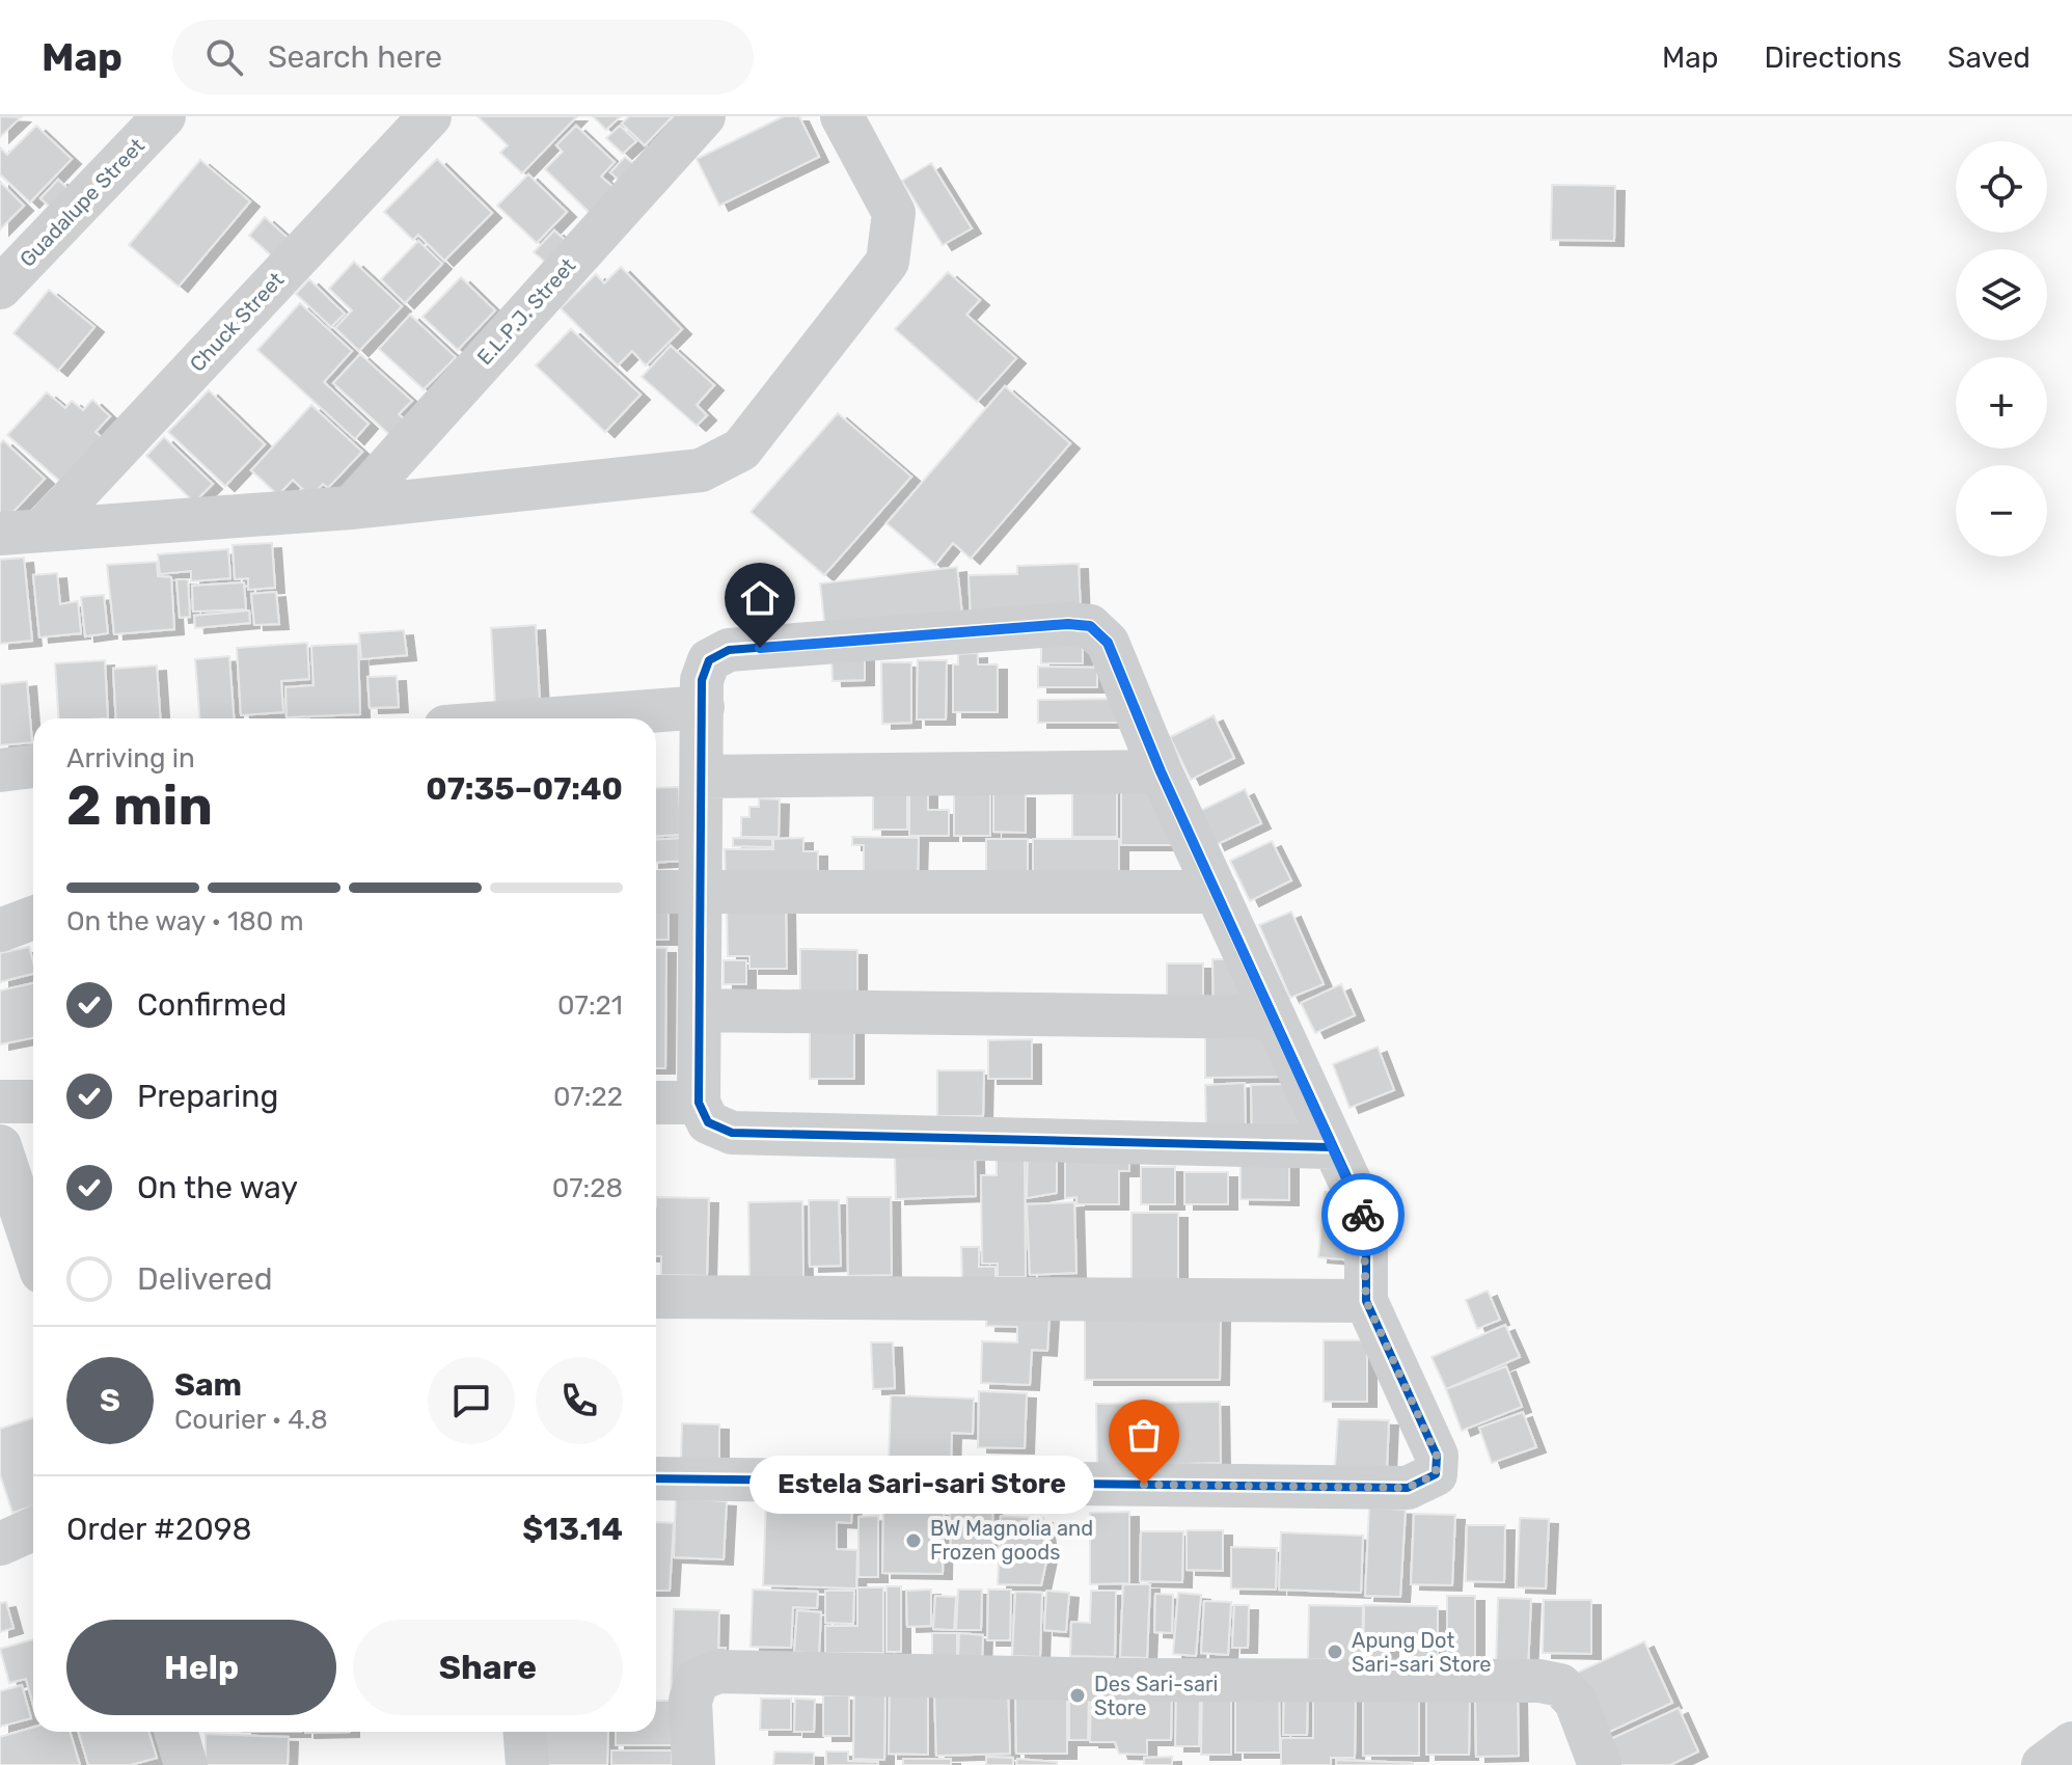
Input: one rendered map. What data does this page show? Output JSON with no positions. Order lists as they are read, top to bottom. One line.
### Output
{"streets":{"street":["Guadalupe Street","E.L.P.J. Street","Chuck Street"]},"places":["Estela Sari-sari Store","BW Magnolia and Frozen goods","Apung Dot Sari-sari Store","Des Sari-sari Store"],"page":{"header":"Map","search":"Search here","nav":["Map","Directions","Saved"],"map_buttons":["+","−"],"heading":["2 min","Arriving in","07:35–07:40"],"panel":["Sam","Courier · 4.8","Order #2098","$13.14"],"bar":"On the way · 180 m","list":[["Confirmed","07:21"],["Preparing","07:22"],["On the way","07:28"],"Delivered"],"round":"S","bubble":"Estela Sari-sari Store","buttons":["Help","Share"]}}
